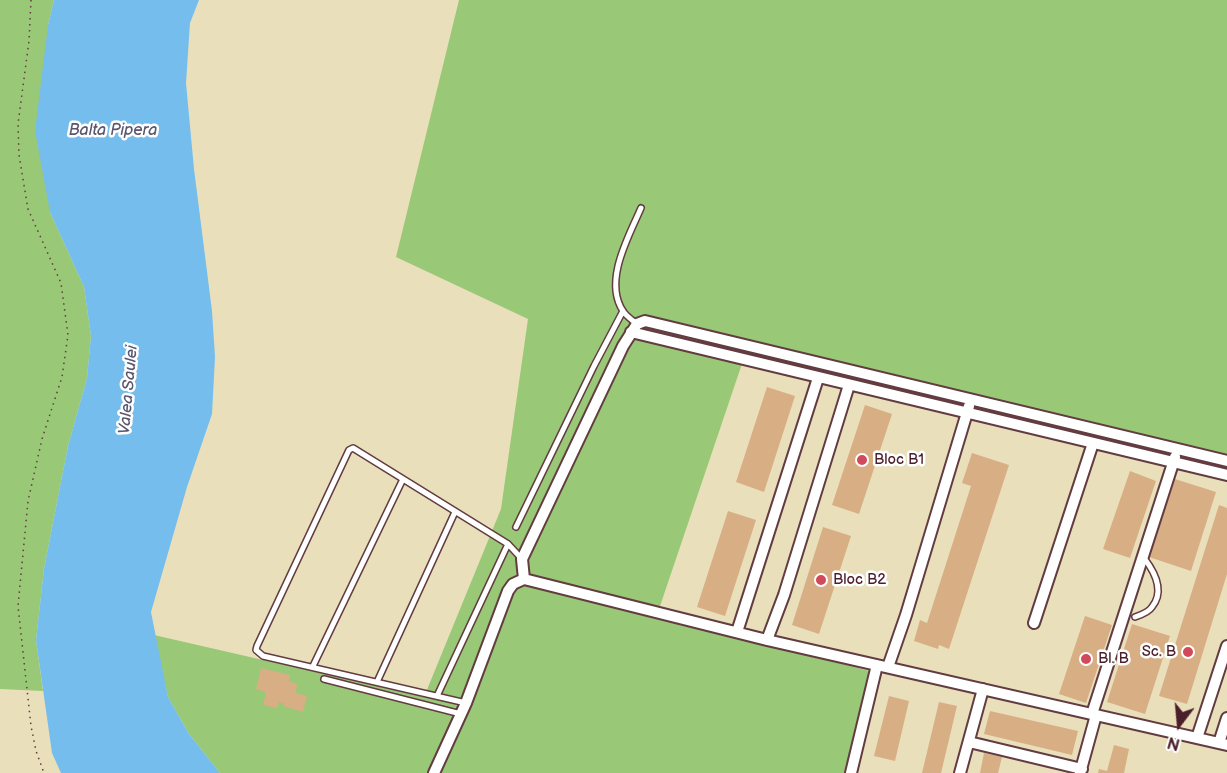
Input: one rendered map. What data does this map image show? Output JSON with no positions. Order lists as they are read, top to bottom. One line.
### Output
{"water":["Balta Pipera","Valea Saulei"],"places":["Bloc B1","Bloc B2","Sc. B","Bl. B"],"north":"bottom"}
